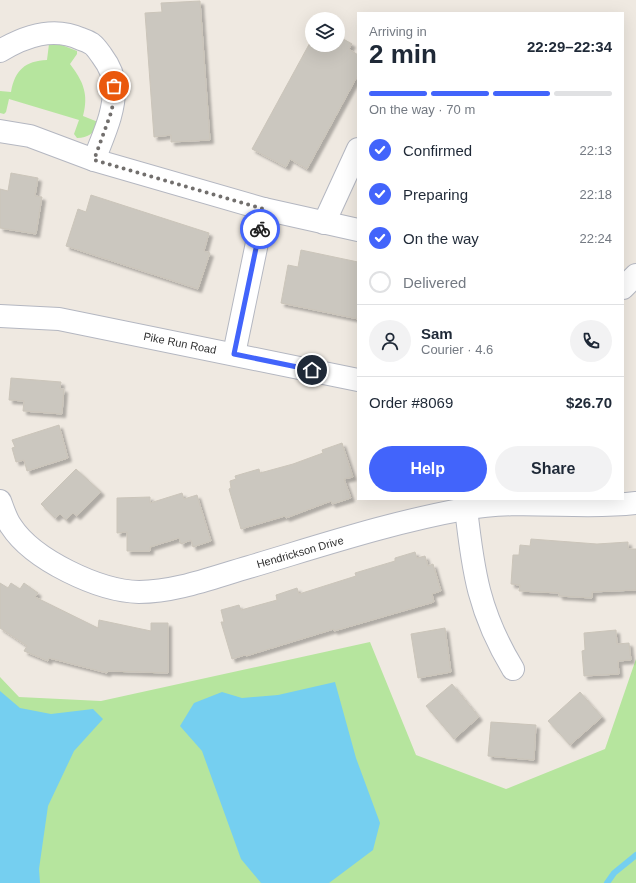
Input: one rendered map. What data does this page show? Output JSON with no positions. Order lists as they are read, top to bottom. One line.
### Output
{"streets":{"street":["Pike Run Road","Hendrickson Drive"]},"page":{"heading":["2 min","Arriving in","22:29–22:34"],"panel":["Sam","Courier · 4.6","Order #8069","$26.70"],"bar":"On the way · 70 m","list":[["Confirmed","22:13"],["Preparing","22:18"],["On the way","22:24"],"Delivered"],"buttons":["Help","Share"]}}
